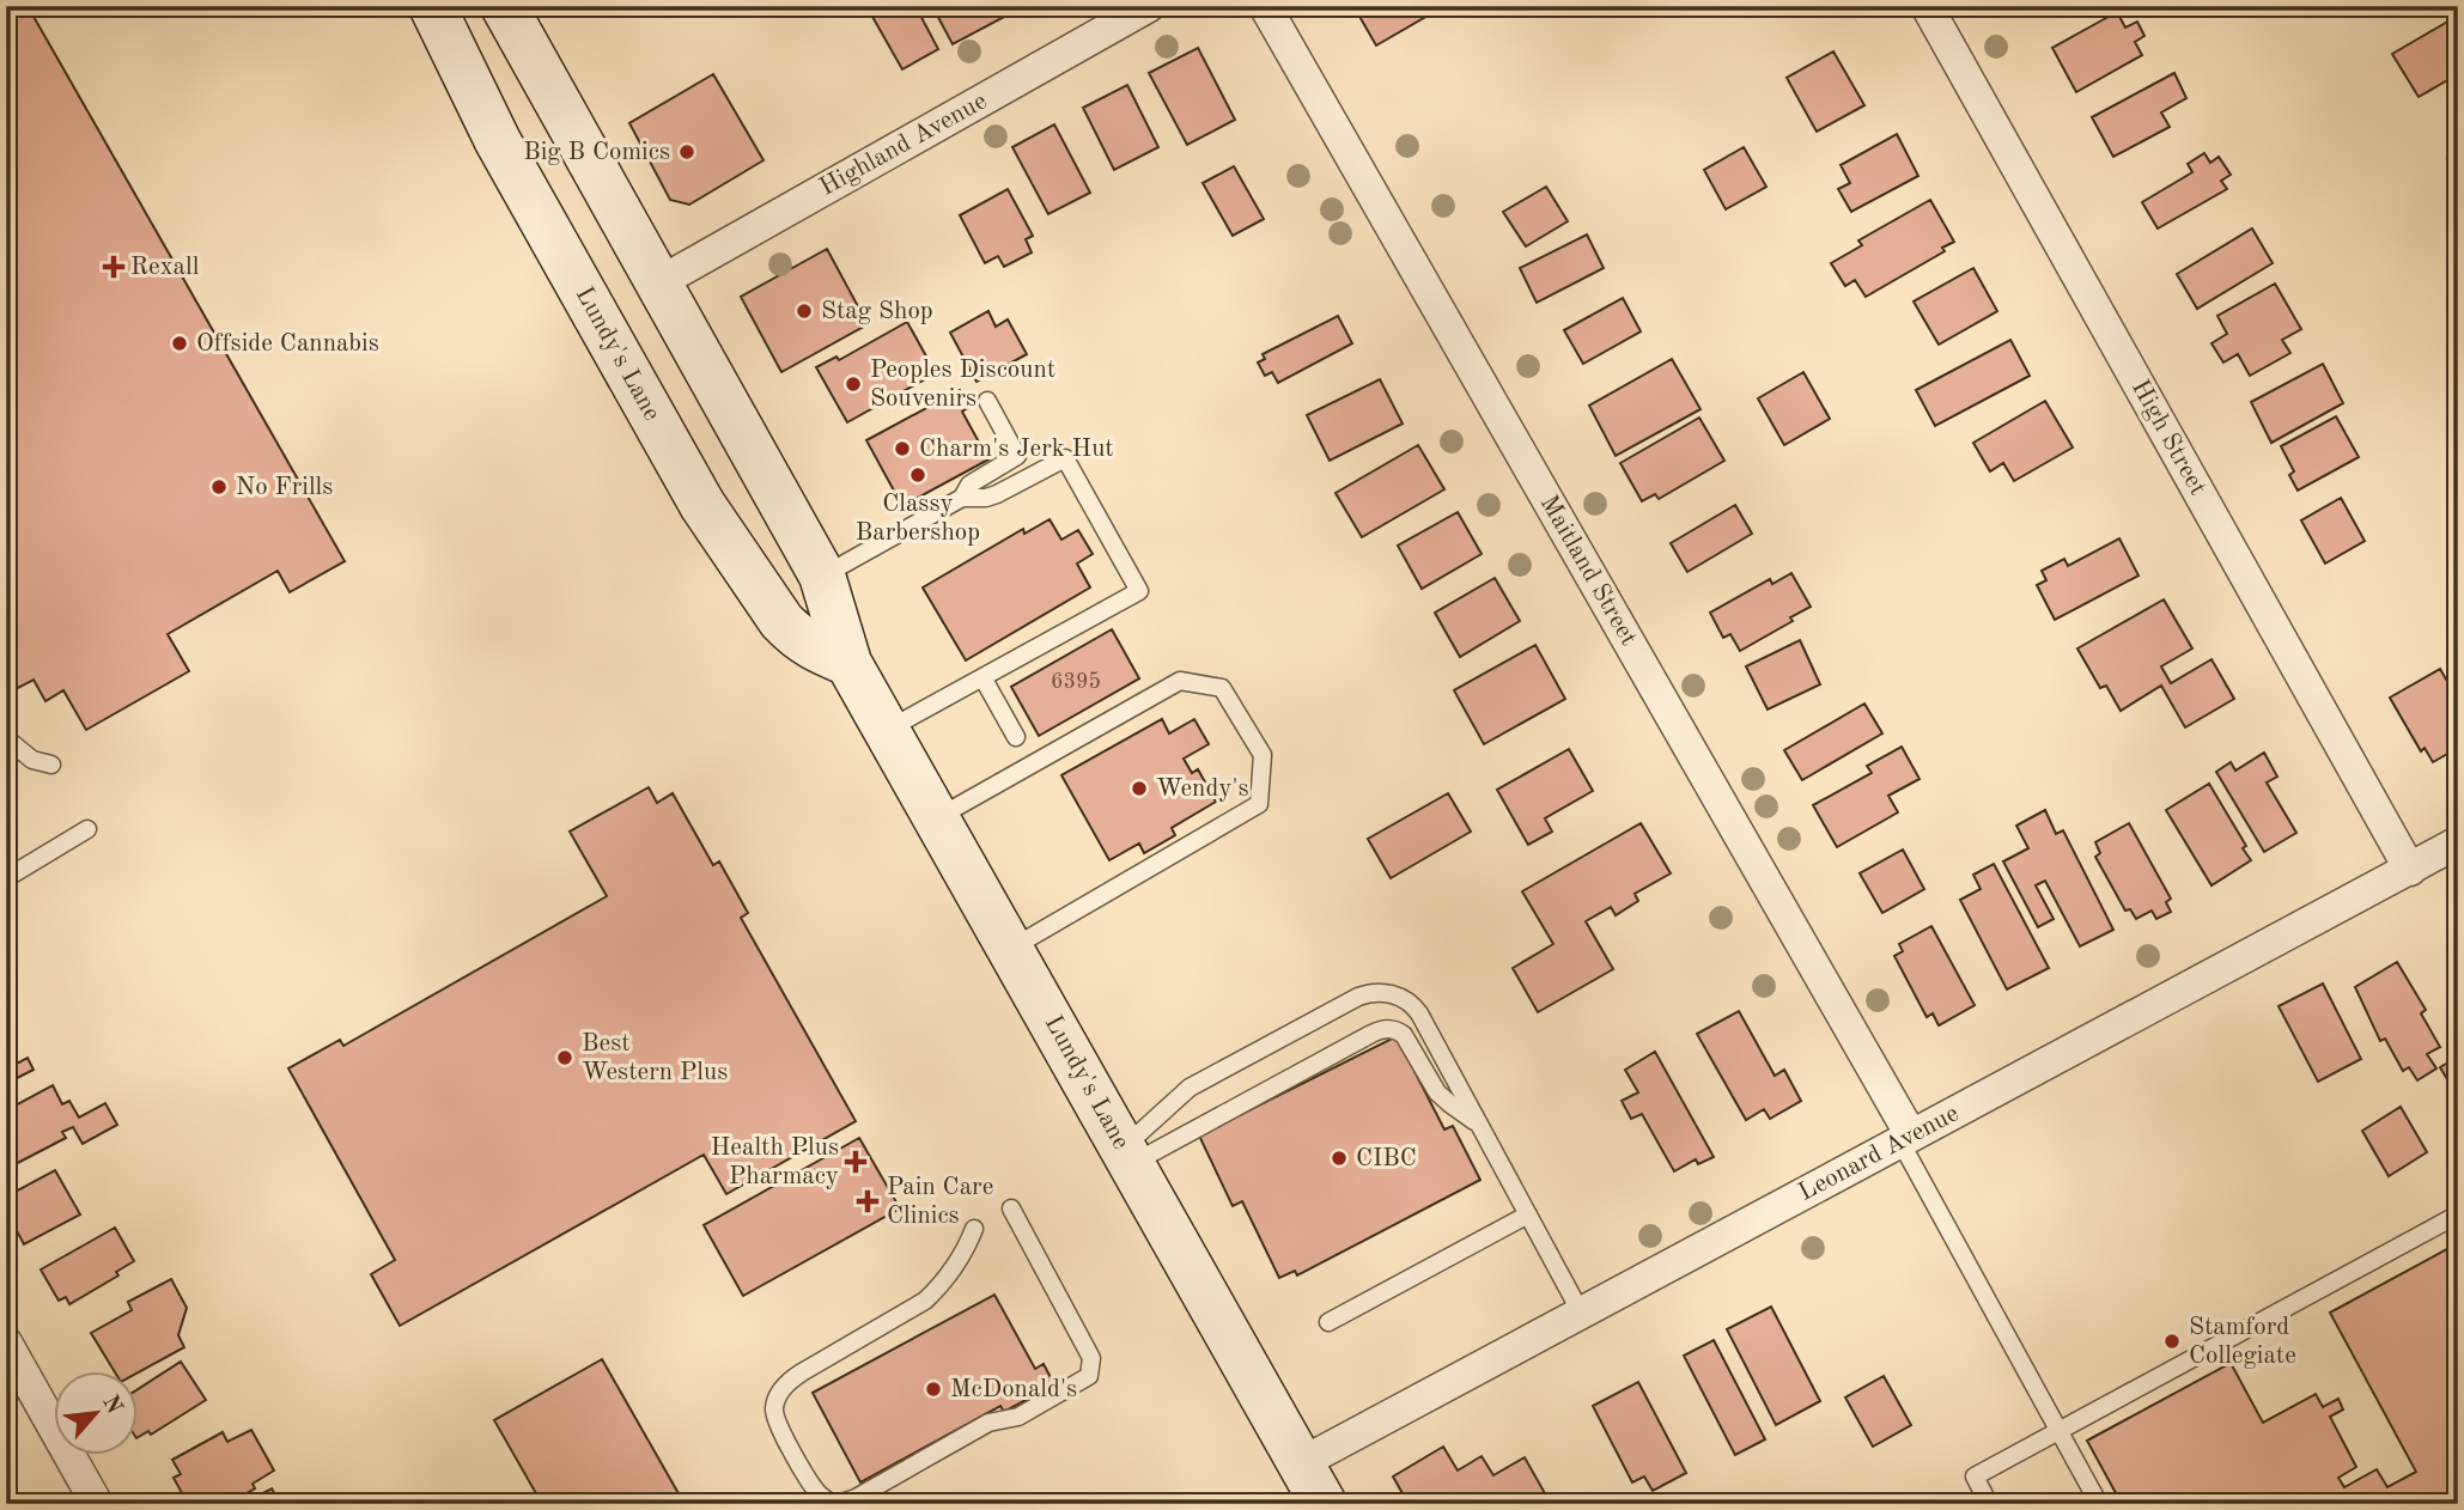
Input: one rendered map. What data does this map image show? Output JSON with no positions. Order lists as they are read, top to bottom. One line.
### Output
{"streets":{"main road":["Lundy's Lane"],"street":["Highland Avenue","High Street","Maitland Street","Leonard Avenue"]},"crossings":[["Highland Avenue","Lundy's Lane"],["Lundy's Lane","Leonard Avenue"],["High Street","Leonard Avenue"],["Maitland Street","Leonard Avenue"]],"places":{"other":["Big B Comics","Stag Shop","Offside Cannabis","Peoples Discount Souvenirs","Charm's Jerk Hut","Classy Barbershop","No Frills","Wendy's","Best Western Plus","CIBC","Stamford Collegiate","McDonald's"],"health":["Rexall","Health Plus Pharmacy","Pain Care Clinics"]},"house_numbers":["6395"],"north":"top right"}
